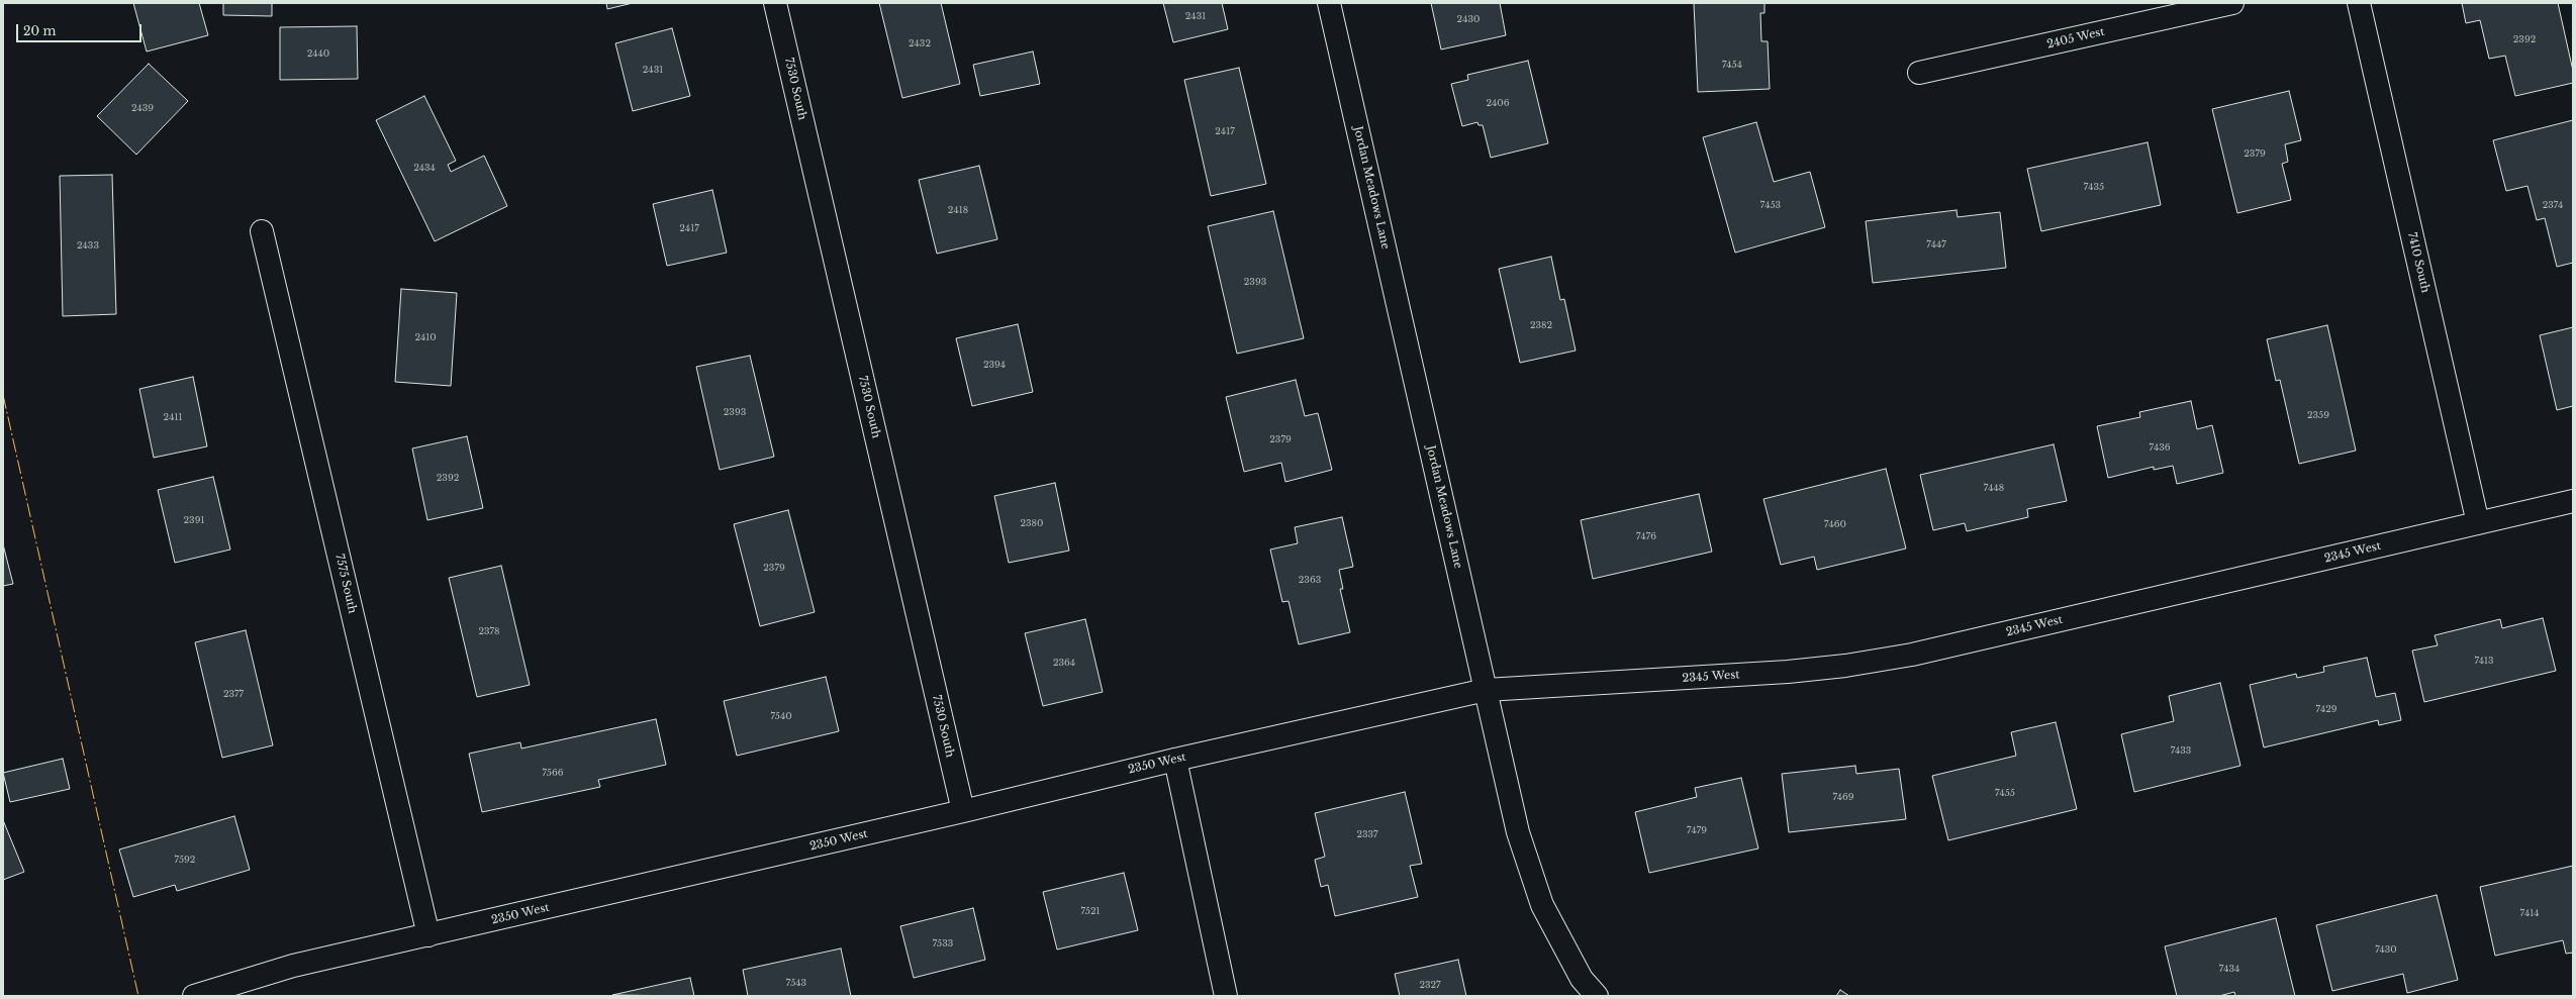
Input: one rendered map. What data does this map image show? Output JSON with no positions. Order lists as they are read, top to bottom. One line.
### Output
{"streets":{"street":["2405 West","7530 South","Jordan Meadows Lane","7410 South","2345 West","7575 South","2350 West"]},"crossings":[["7530 South","2350 West"],["Jordan Meadows Lane","2345 West"],["Jordan Meadows Lane","2350 West"],["7410 South","2345 West"],["2345 West","2350 West"],["7575 South","2350 West"]],"house_numbers":["2431","2430","2392","2432","2440","7454","2431","2406","2439","2417","2379","2434","7435","7453","2374","2418","2417","7447","2433","2393","2382","2410","2394","2393","2359","2411","2379","7436","2392","7448","2391","2380","7460","7476","2379","2363","2378","7413","2364","2377","7429","7540","7433","7566","7455","7469","7479","2337","7592","7521","7414","7533","7430","7434","7543","2327"],"scale_bar":"20 m"}
